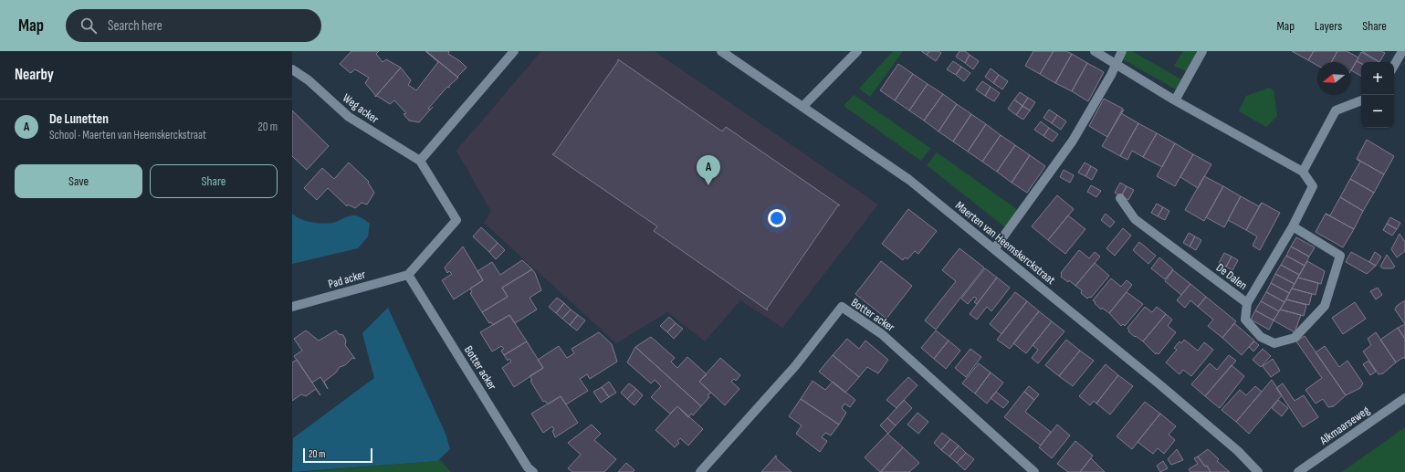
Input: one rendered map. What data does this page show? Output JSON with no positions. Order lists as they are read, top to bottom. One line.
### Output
{"streets":{"street":["Weg acker","Maerten van Heemskerckstraat","De Dalen","Pad acker","Botter acker","Alkmaarseweg"]},"crossings":[["Weg acker","Pad acker"],["Weg acker","Botter acker"],["Pad acker","Botter acker"]],"scale_bar":"20 m","north":"left","page":{"header":"Map","search":"Search here","nav":["Map","Layers","Share"],"heading":"Nearby","map_buttons":["+","−"],"list":[{"mark":"A","name":"De Lunetten","note":"School · Maerten van Heemskerckstraat","value":"20 m"}],"buttons":["Save","Share"],"pins":"A","scale":"20 m"}}
